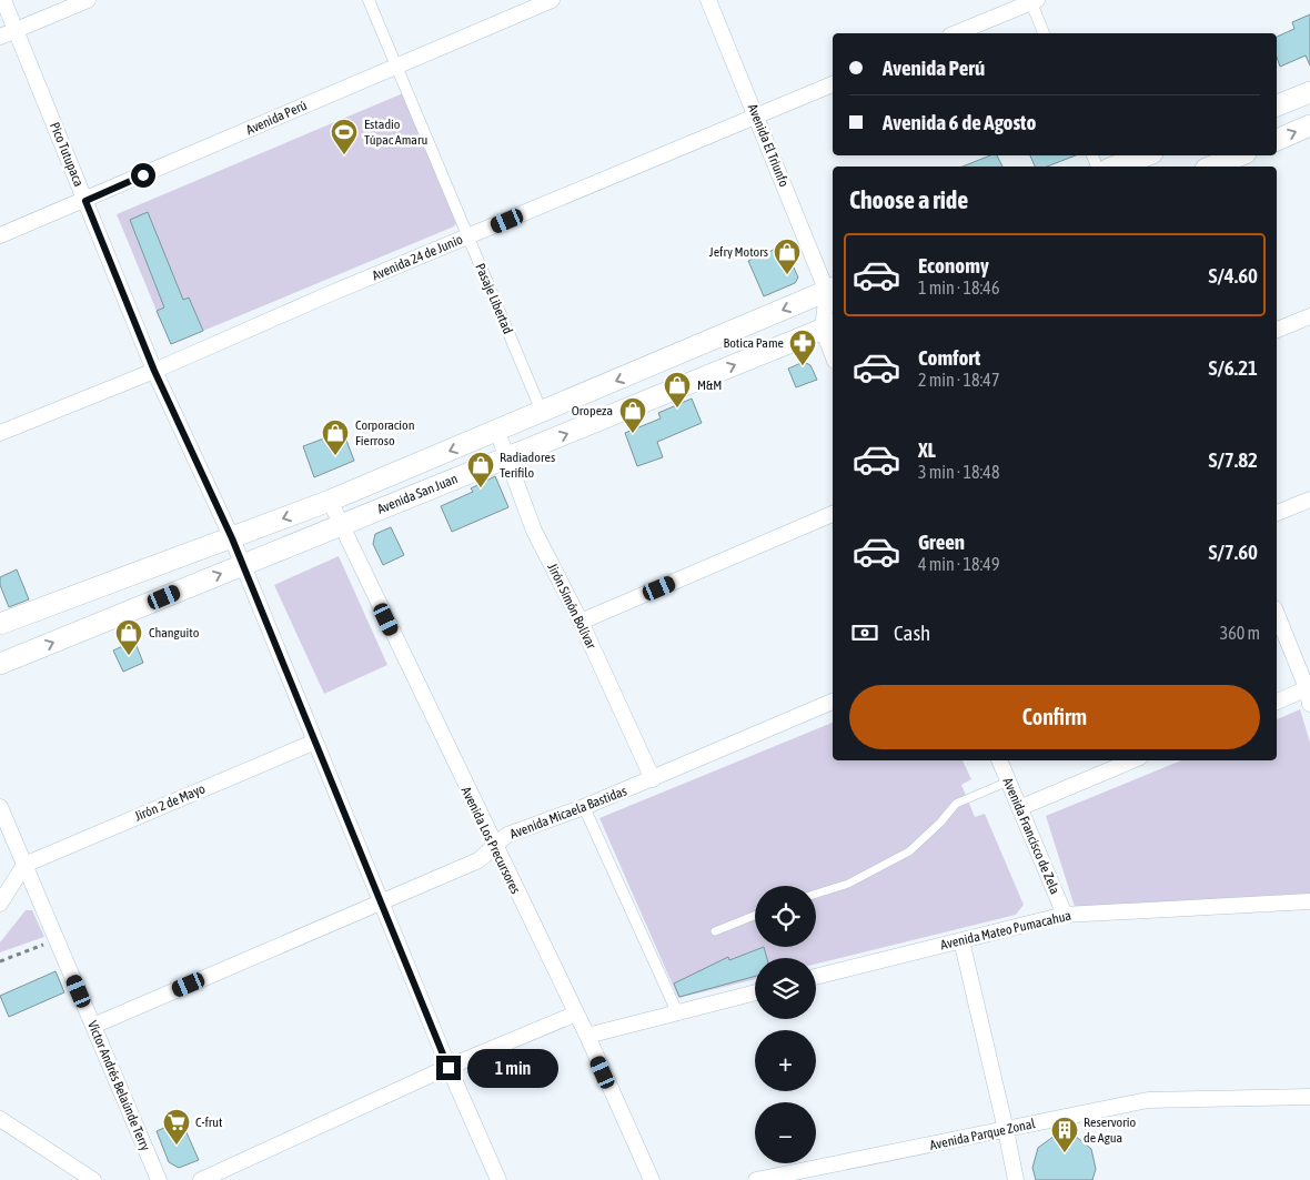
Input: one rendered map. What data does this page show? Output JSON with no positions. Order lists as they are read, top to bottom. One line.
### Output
{"streets":{"main road":["Avenida San Juan"],"street":["Avenida Perú","Avenida El Triunfo","Pico Tutupaca","Avenida 24 de Junio","Pasaje Libertad","Jirón Simón Bolívar","Jirón 2 de Mayo","Avenida Micaela Bastidas","Avenida Francisco de Zela","Avenida Los Precursores","Avenida Mateo Pumacahua","Víctor Andrés Belaúnde Terry","Avenida Parque Zonal"]},"crossings":[["Avenida Perú","Pico Tutupaca"],["Avenida Perú","Pasaje Libertad"],["Avenida El Triunfo","Avenida 24 de Junio"],["Avenida El Triunfo","Avenida San Juan"],["Pico Tutupaca","Avenida 24 de Junio"],["Pico Tutupaca","Avenida San Juan"],["Pico Tutupaca","Jirón 2 de Mayo"],["Pico Tutupaca","Avenida Micaela Bastidas"],["Avenida 24 de Junio","Pasaje Libertad"],["Pasaje Libertad","Avenida San Juan"],["Avenida San Juan","Jirón Simón Bolívar"],["Avenida San Juan","Avenida Los Precursores"],["Jirón Simón Bolívar","Avenida Micaela Bastidas"],["Jirón 2 de Mayo","Víctor Andrés Belaúnde Terry"],["Avenida Micaela Bastidas","Avenida Los Precursores"],["Avenida Micaela Bastidas","Víctor Andrés Belaúnde Terry"],["Avenida Francisco de Zela","Avenida Mateo Pumacahua"]],"places":{"sports":["Estadio Túpac Amaru"],"shop":["Jefry Motors","M&M","Oropeza","Corporacion Fierroso","Radiadores Terifilo","Changuito"],"pharmacy":["Botica Pame"],"supermarket":["C-frut"],"building":["Reservorio de Agua"]},"page":{"banner":["Avenida Perú","Avenida 6 de Agosto"],"heading":"Choose a ride","list":[{"name":"Economy","note":"1 min · 18:46","value":"S/4.60"},{"name":"Comfort","note":"2 min · 18:47","value":"S/6.21"},{"name":"XL","note":"3 min · 18:48","value":"S/7.82"},{"name":"Green","note":"4 min · 18:49","value":"S/7.60"}],"pay":["Cash","360 m"],"buttons":"Confirm","map_buttons":["+","−"],"bubble":"1 min"}}
